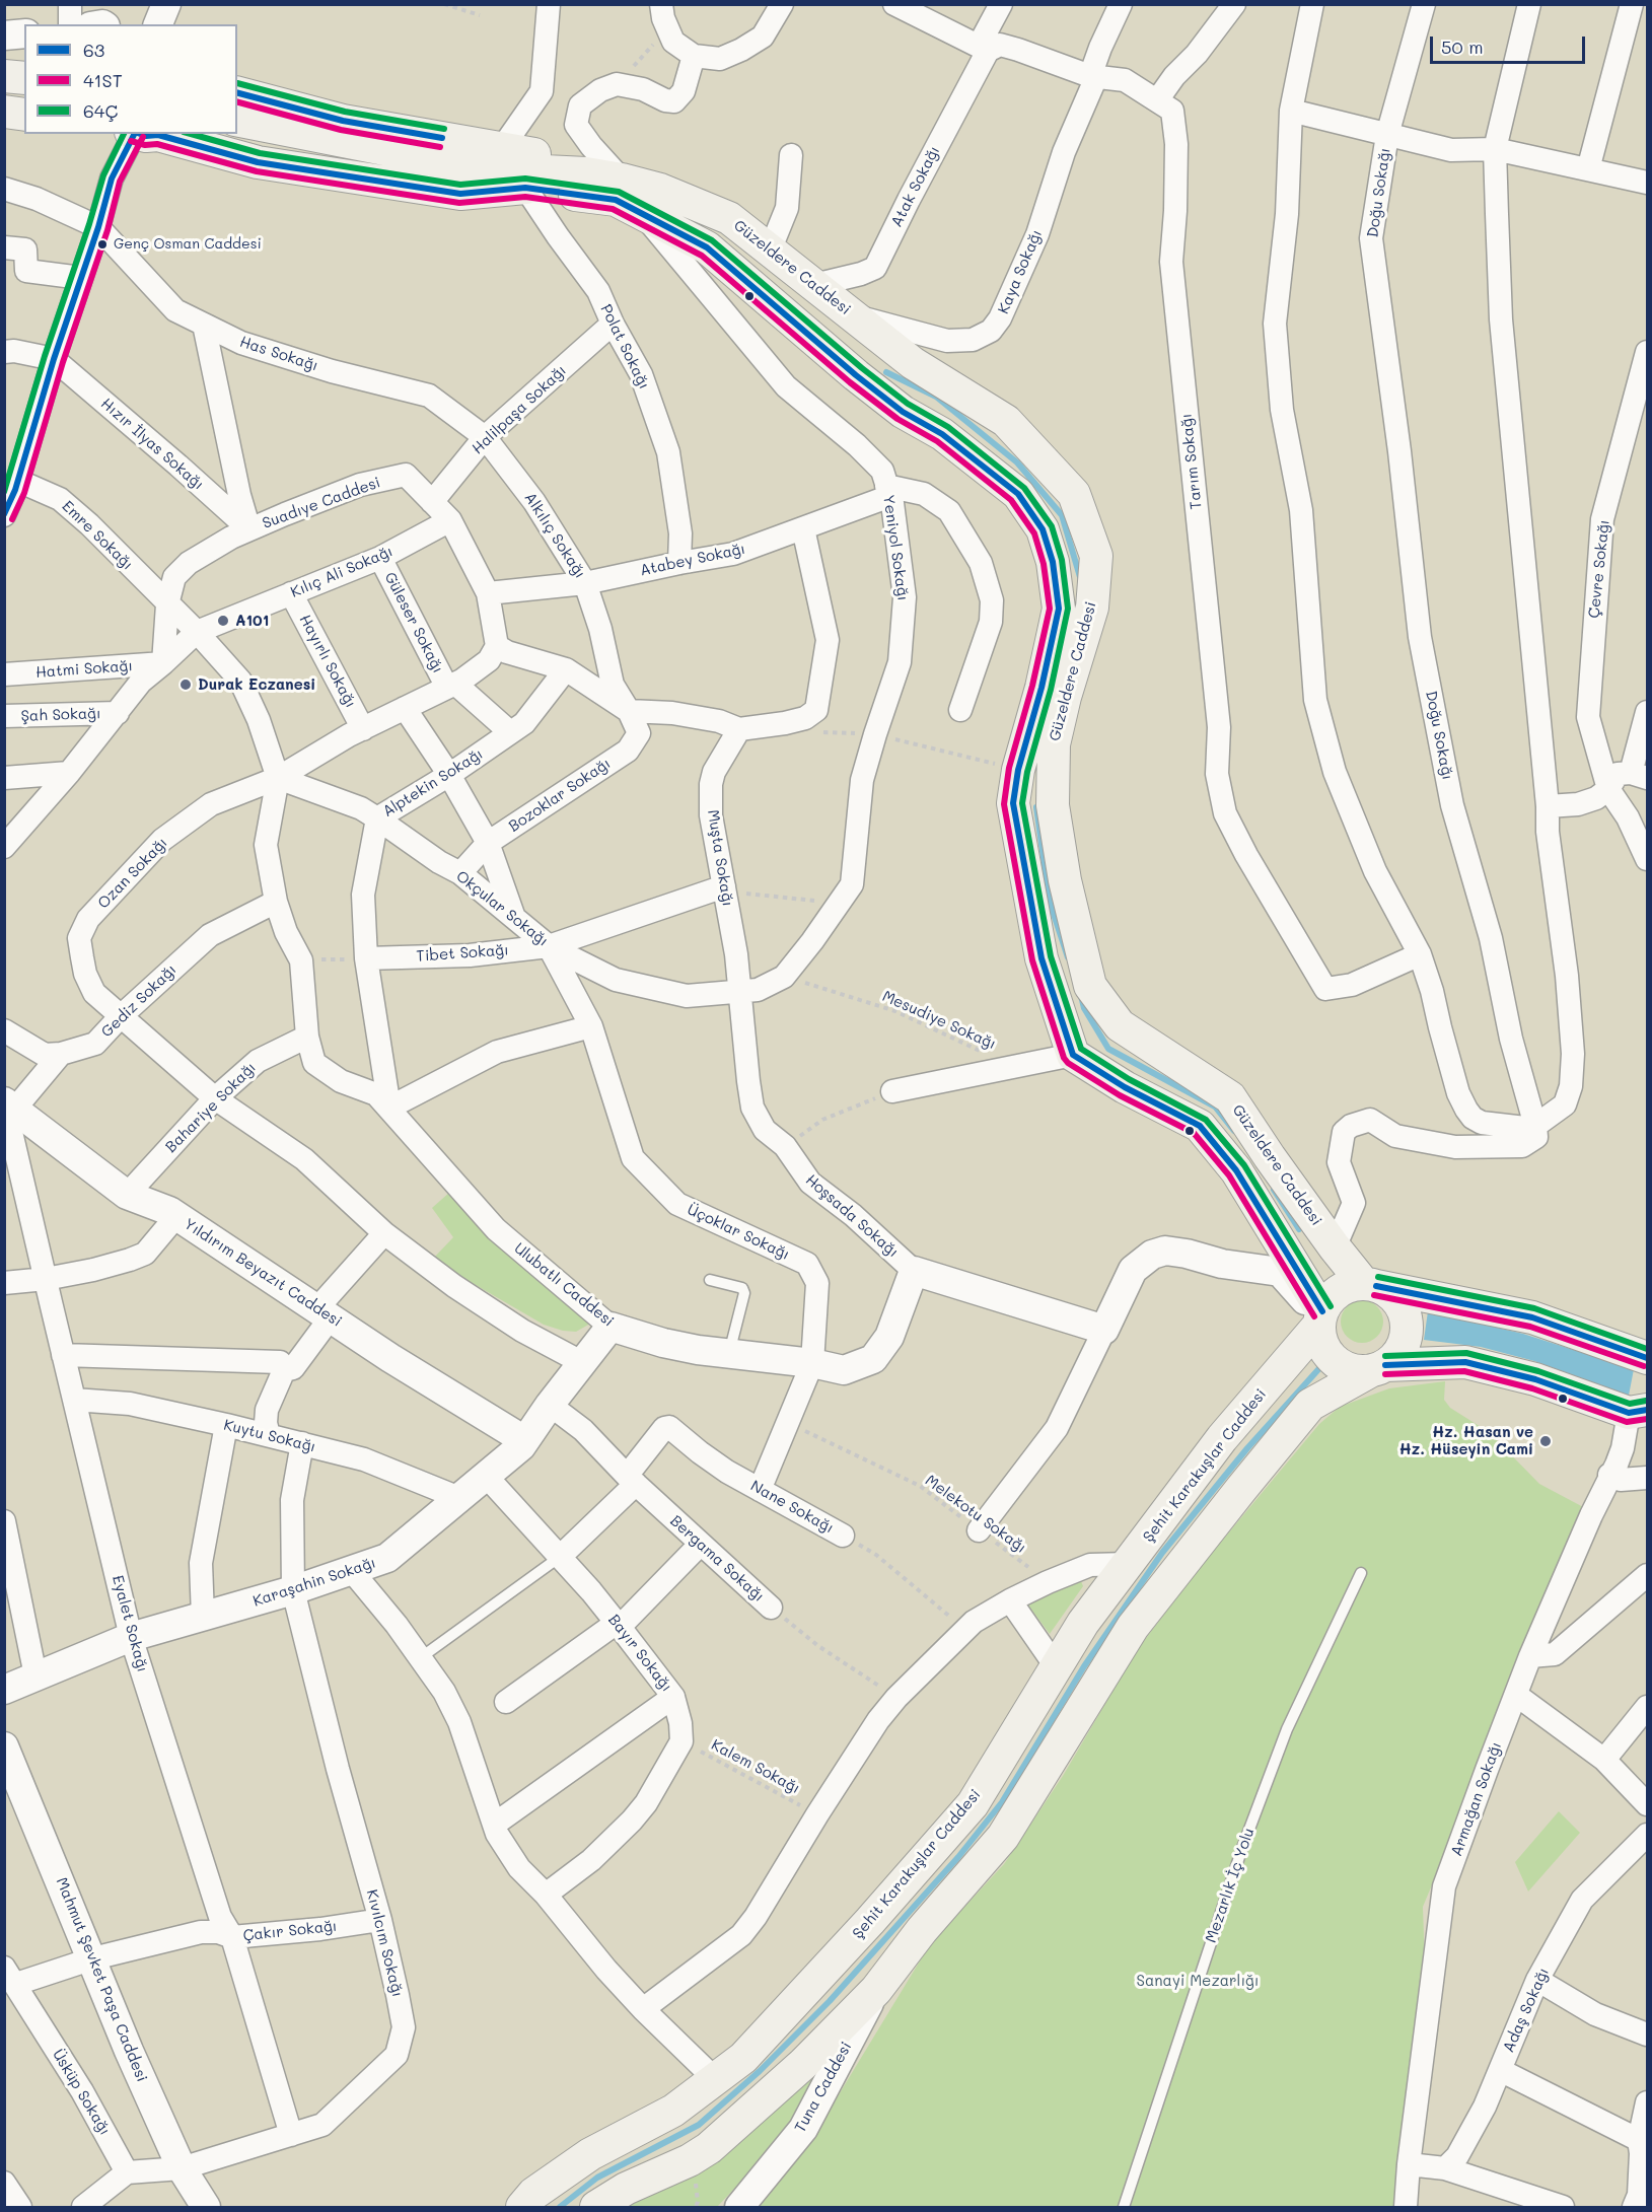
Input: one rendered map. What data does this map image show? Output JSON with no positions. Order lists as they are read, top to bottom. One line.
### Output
{"streets":{"main road":["Güzeldere Caddesi","Şehit Karakuşlar Caddesi"],"street":["Atak Sokağı","Doğu Sokağı","Kaya Sokağı","Polat Sokağı","Has Sokağı","Halilpaşa Sokağı","Hızır İlyas Sokağı","Tarım Sokağı","Suadıye Caddesi","Emre Sokağı","Alkılıç Sokağı","Yeniyol Sokağı","Atabey Sokağı","Çevre Sokağı","Kılıç Ali Sokağı","Güleser Sokağı","Hayırlı Sokağı","Hatmi Sokağı","Şah Sokağı","Alptekin Sokağı","Bozoklar Sokağı","Muşta Sokağı","Ozan Sokağı","Okçular Sokağı","Tibet Sokağı","Gediz Sokağı","Bahariye Sokağı","Hoşsada Sokağı","Üçoklar Sokağı","Yıldırım Beyazıt Caddesi","Ulubatlı Caddesi","Kuytu Sokağı","Nane Sokağı","Bergama Sokağı","Karaşahin Sokağı","Eyalet Sokağı","Bayır Sokağı","Armağan Sokağı","Çakır Sokağı","Kıvılcım Sokağı","Mahmut Şevket Paşa Caddesi","Adaş Sokağı","Tuna Caddesi","Üsküp Sokağı"],"lane":["Mezarlık İç Yolu"],"path":["Mesudiye Sokağı","Melekotu Sokağı","Kalem Sokağı"]},"crossings":[["Atak Sokağı","Güzeldere Caddesi"],["Atak Sokağı","Tarım Sokağı"],["Güzeldere Caddesi","Kaya Sokağı"],["Güzeldere Caddesi","Polat Sokağı"],["Güzeldere Caddesi","Yeniyol Sokağı"],["Güzeldere Caddesi","Şehit Karakuşlar Caddesi"],["Kaya Sokağı","Tarım Sokağı"],["Polat Sokağı","Halilpaşa Sokağı"],["Polat Sokağı","Atabey Sokağı"],["Has Sokağı","Halilpaşa Sokağı"],["Has Sokağı","Alkılıç Sokağı"],["Halilpaşa Sokağı","Suadıye Caddesi"],["Halilpaşa Sokağı","Alkılıç Sokağı"],["Hızır İlyas Sokağı","Suadıye Caddesi"],["Suadıye Caddesi","Emre Sokağı"],["Suadıye Caddesi","Atabey Sokağı"],["Suadıye Caddesi","Kılıç Ali Sokağı"],["Suadıye Caddesi","Hatmi Sokağı"],["Emre Sokağı","Kılıç Ali Sokağı"],["Emre Sokağı","Ulubatlı Caddesi"],["Alkılıç Sokağı","Atabey Sokağı"],["Alkılıç Sokağı","Bozoklar Sokağı"],["Yeniyol Sokağı","Atabey Sokağı"],["Yeniyol Sokağı","Muşta Sokağı"],["Yeniyol Sokağı","Okçular Sokağı"],["Yeniyol Sokağı","Mesudiye Sokağı"],["Yeniyol Sokağı","Hoşsada Sokağı"],["Kılıç Ali Sokağı","Güleser Sokağı"],["Kılıç Ali Sokağı","Hayırlı Sokağı"],["Kılıç Ali Sokağı","Ulubatlı Caddesi"],["Alptekin Sokağı","Okçular Sokağı"],["Alptekin Sokağı","Tibet Sokağı"],["Alptekin Sokağı","Ulubatlı Caddesi"],["Bozoklar Sokağı","Okçular Sokağı"],["Muşta Sokağı","Okçular Sokağı"],["Muşta Sokağı","Tibet Sokağı"],["Muşta Sokağı","Hoşsada Sokağı"],["Ozan Sokağı","Okçular Sokağı"],["Ozan Sokağı","Gediz Sokağı"],["Ozan Sokağı","Bahariye Sokağı"],["Ozan Sokağı","Ulubatlı Caddesi"],["Ozan Sokağı","Karaşahin Sokağı"],["Okçular Sokağı","Tibet Sokağı"],["Okçular Sokağı","Hoşsada Sokağı"],["Okçular Sokağı","Üçoklar Sokağı"],["Okçular Sokağı","Ulubatlı Caddesi"],["Tibet Sokağı","Üçoklar Sokağı"],["Gediz Sokağı","Ulubatlı Caddesi"],["Bahariye Sokağı","Yıldırım Beyazıt Caddesi"],["Bahariye Sokağı","Ulubatlı Caddesi"],["Hoşsada Sokağı","Ulubatlı Caddesi"],["Üçoklar Sokağı","Ulubatlı Caddesi"],["Üçoklar Sokağı","Nane Sokağı"],["Üçoklar Sokağı","Melekotu Sokağı"],["Yıldırım Beyazıt Caddesi","Karaşahin Sokağı"],["Yıldırım Beyazıt Caddesi","Eyalet Sokağı"],["Ulubatlı Caddesi","Karaşahin Sokağı"],["Kuytu Sokağı","Karaşahin Sokağı"],["Kuytu Sokağı","Eyalet Sokağı"],["Kuytu Sokağı","Kıvılcım Sokağı"],["Nane Sokağı","Bergama Sokağı"],["Bergama Sokağı","Karaşahin Sokağı"],["Karaşahin Sokağı","Eyalet Sokağı"],["Karaşahin Sokağı","Bayır Sokağı"],["Karaşahin Sokağı","Kıvılcım Sokağı"],["Eyalet Sokağı","Çakır Sokağı"],["Eyalet Sokağı","Kıvılcım Sokağı"],["Bayır Sokağı","Kalem Sokağı"],["Çakır Sokağı","Kıvılcım Sokağı"],["Çakır Sokağı","Mahmut Şevket Paşa Caddesi"],["Çakır Sokağı","Üsküp Sokağı"],["Kıvılcım Sokağı","Mahmut Şevket Paşa Caddesi"]],"parks":["Sanayi Mezarlığı"],"places":["Genç Osman Caddesi","A101","Durak Eczanesi","Hz. Hasan ve Hz. Hüseyin Cami"],"lines":["transit line 64Ç","transit line 63","transit line 41ST"],"legend":["63","41ST","64Ç"],"scale_bar":"50 m"}
